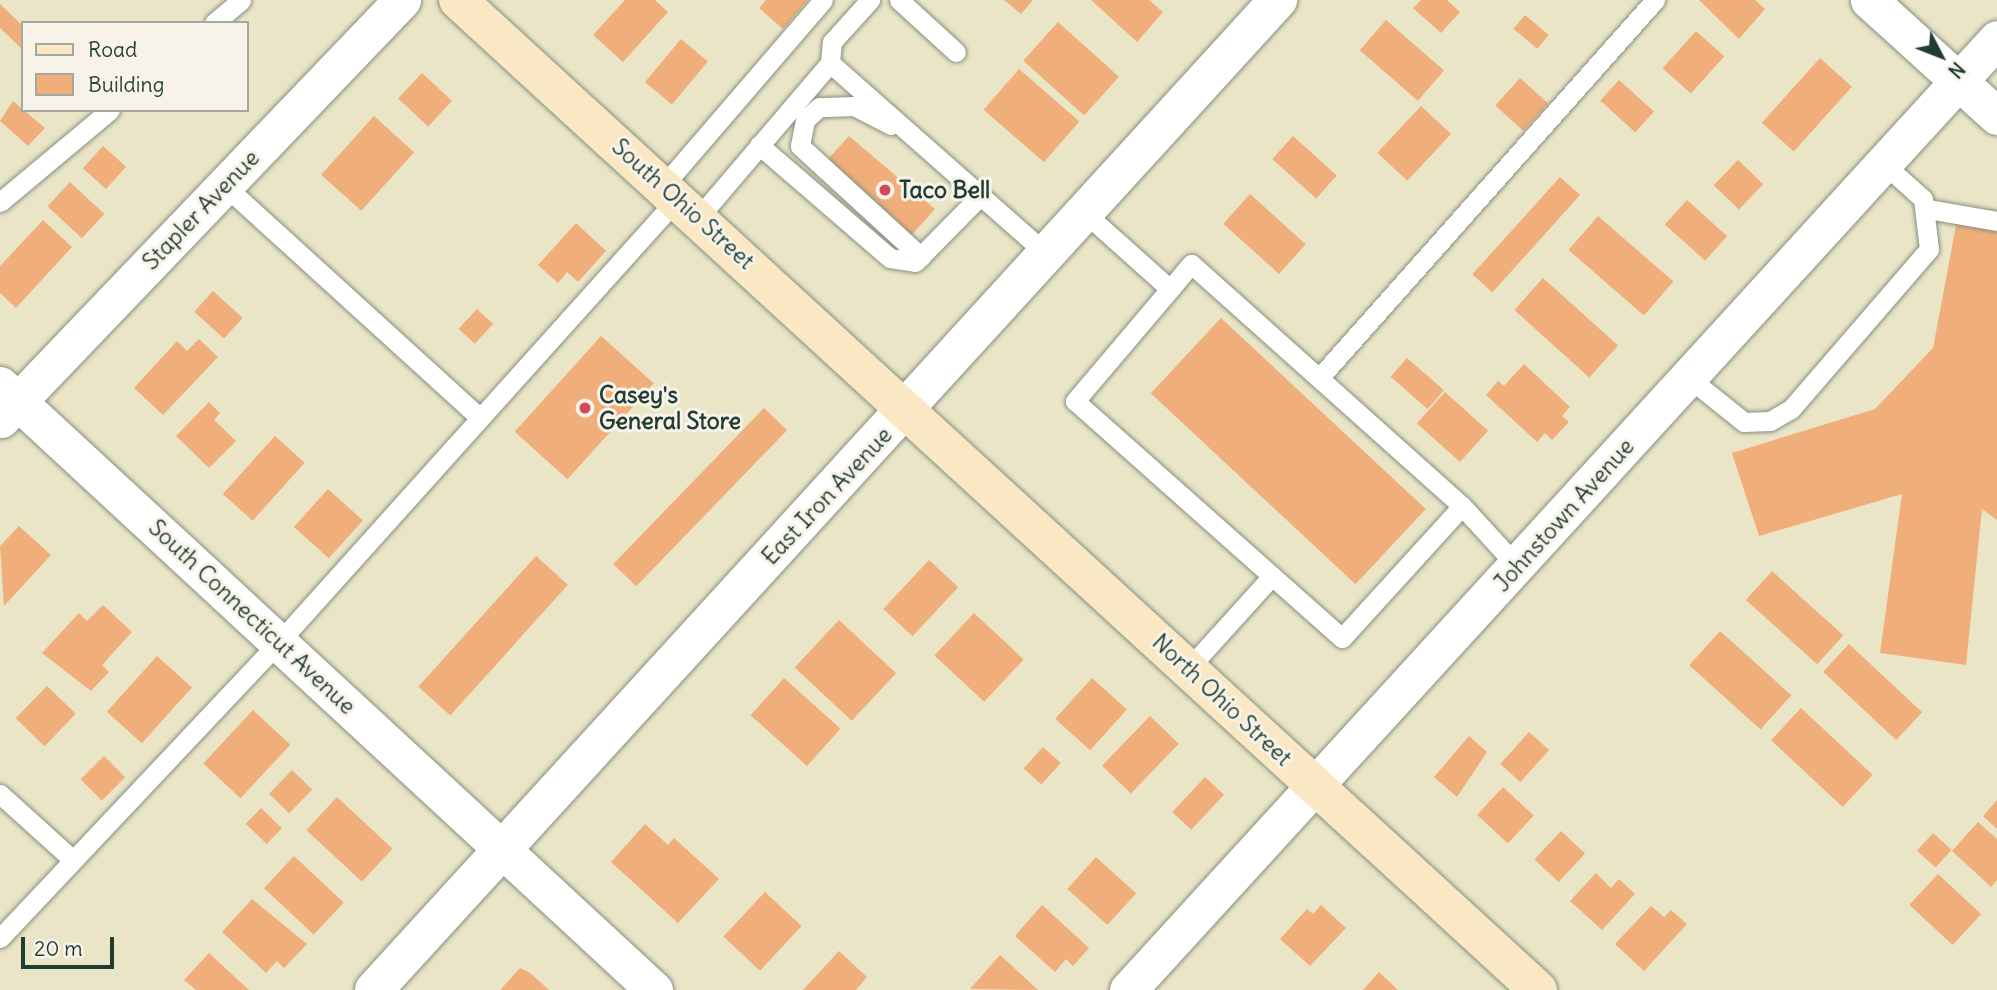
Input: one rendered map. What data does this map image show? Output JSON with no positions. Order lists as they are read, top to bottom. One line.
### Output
{"streets":{"main road":["South Ohio Street","North Ohio Street"],"street":["Stapler Avenue","East Iron Avenue","Johnstown Avenue","South Connecticut Avenue"]},"crossings":[["South Ohio Street","East Iron Avenue"],["South Ohio Street","North Ohio Street"],["Stapler Avenue","South Connecticut Avenue"],["East Iron Avenue","South Connecticut Avenue"],["East Iron Avenue","North Ohio Street"],["Johnstown Avenue","North Ohio Street"]],"places":["Taco Bell","Casey's General Store"],"legend":["Road","Building"],"scale_bar":"20 m","north":"bottom right"}
